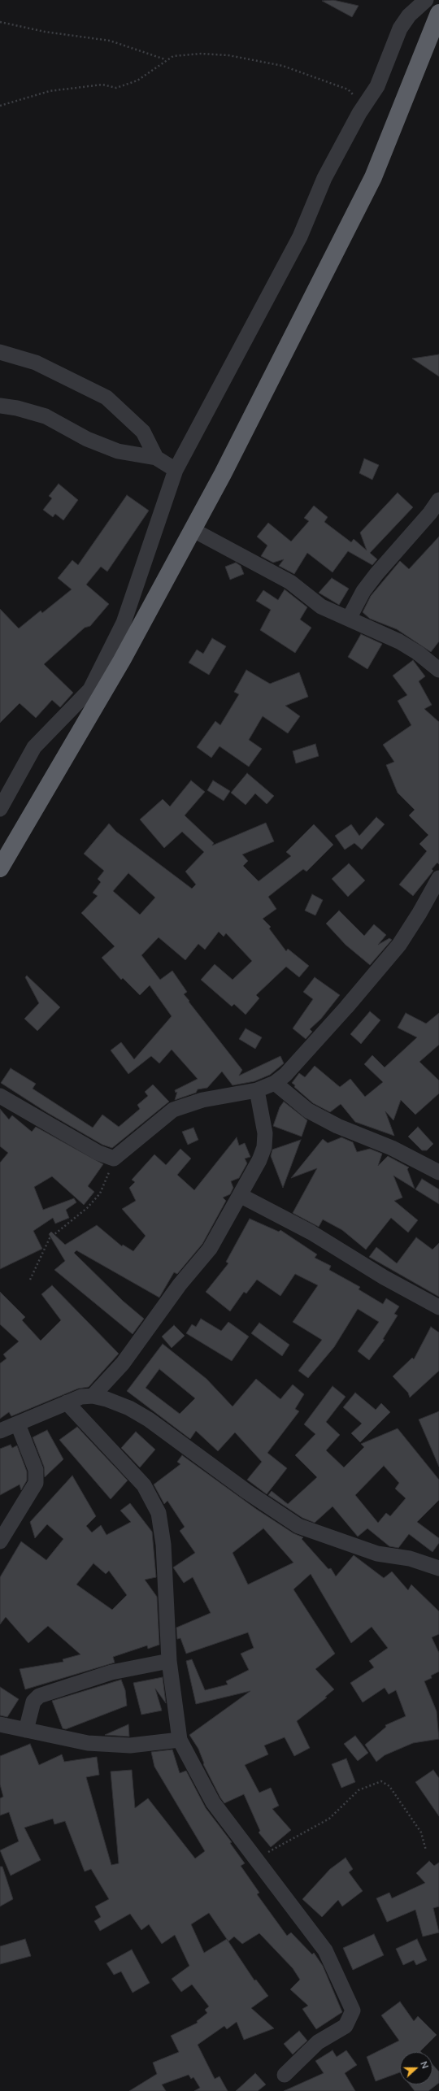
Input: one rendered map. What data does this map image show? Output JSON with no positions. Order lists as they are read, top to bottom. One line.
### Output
{"north":"right"}
